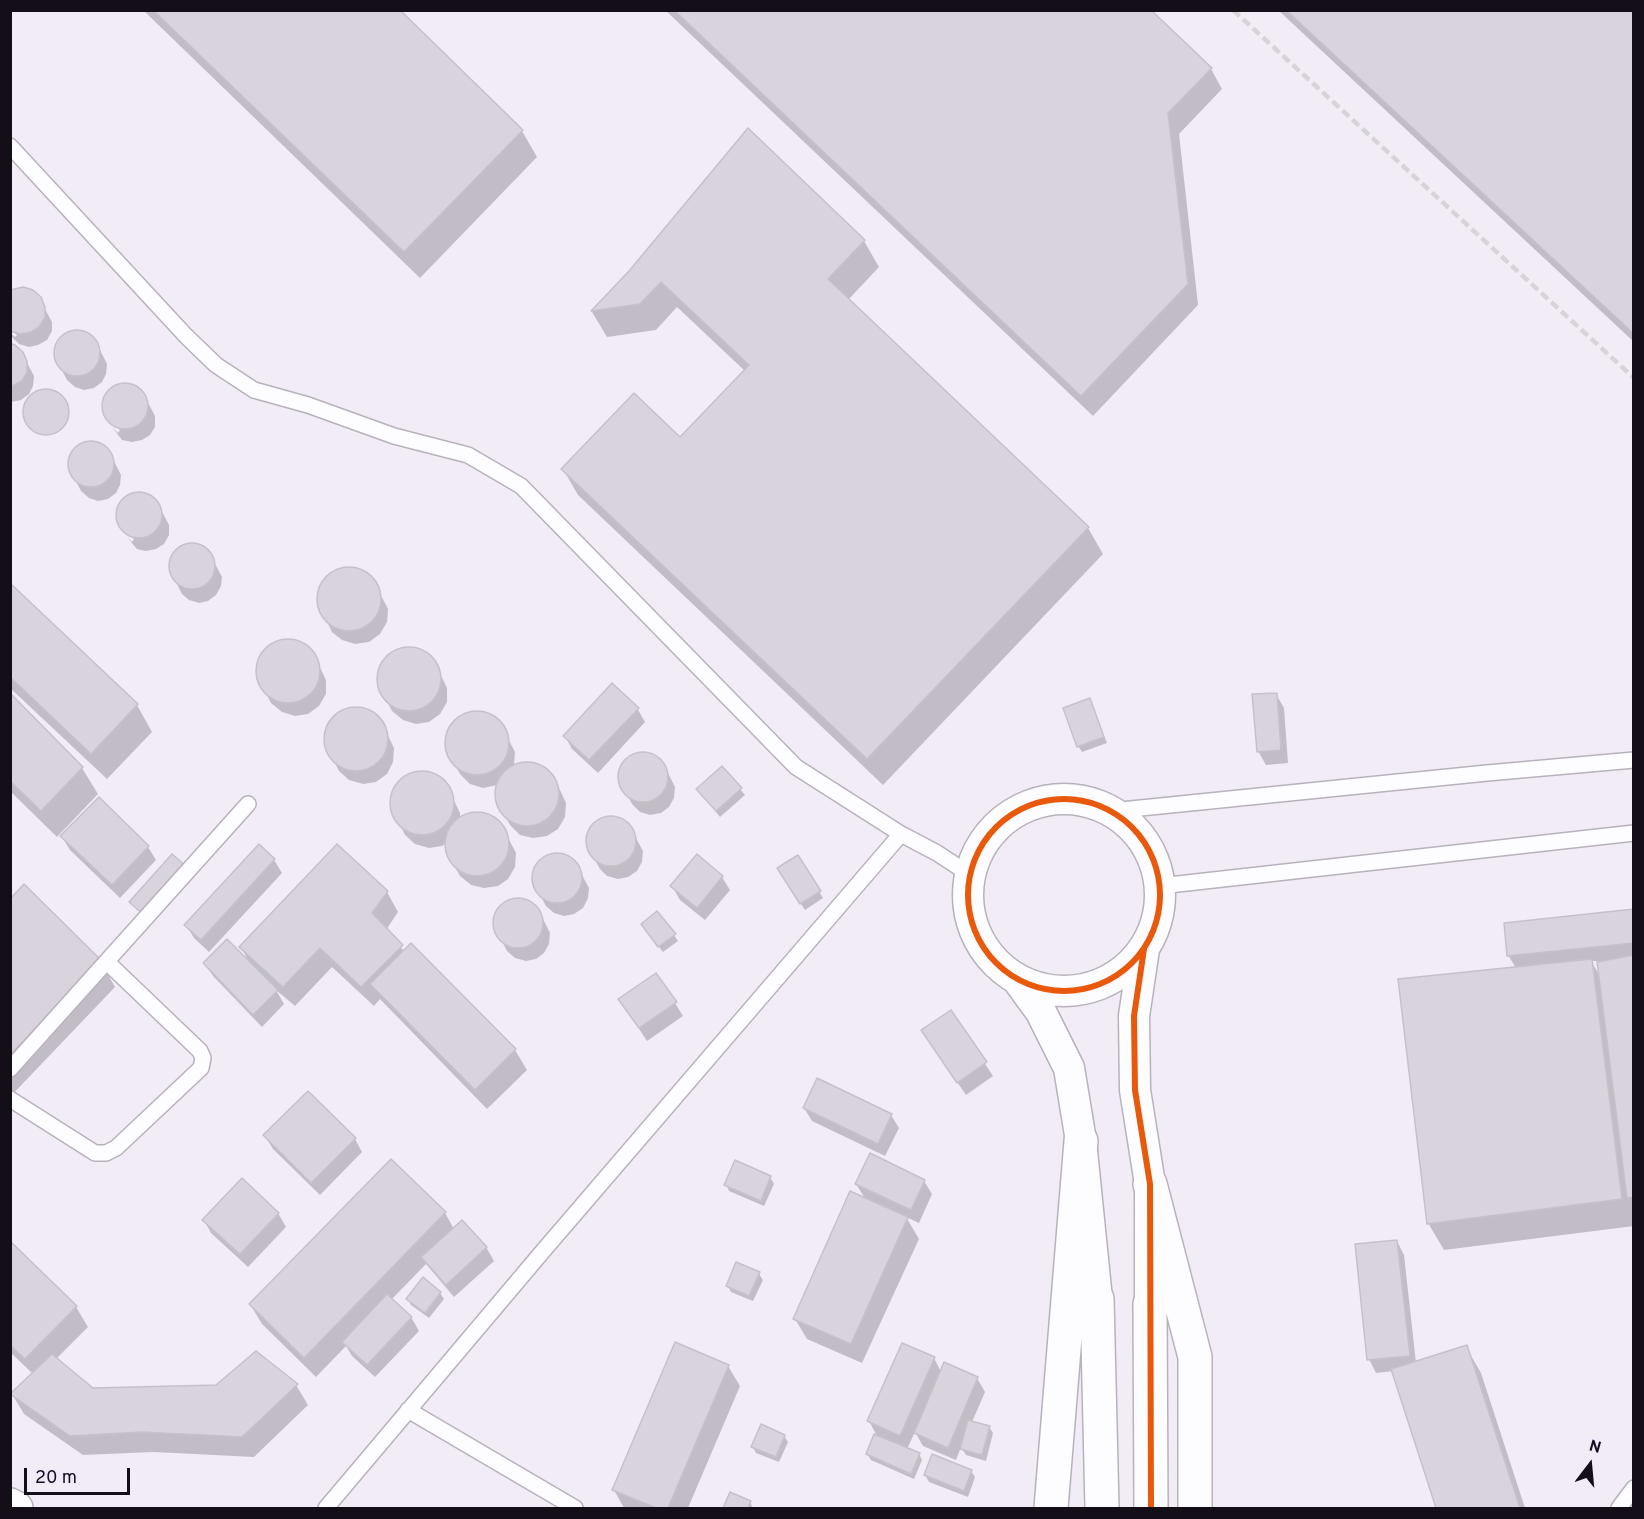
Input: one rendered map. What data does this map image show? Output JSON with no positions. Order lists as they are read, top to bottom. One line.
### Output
{"scale_bar":"20 m","north":"top"}
